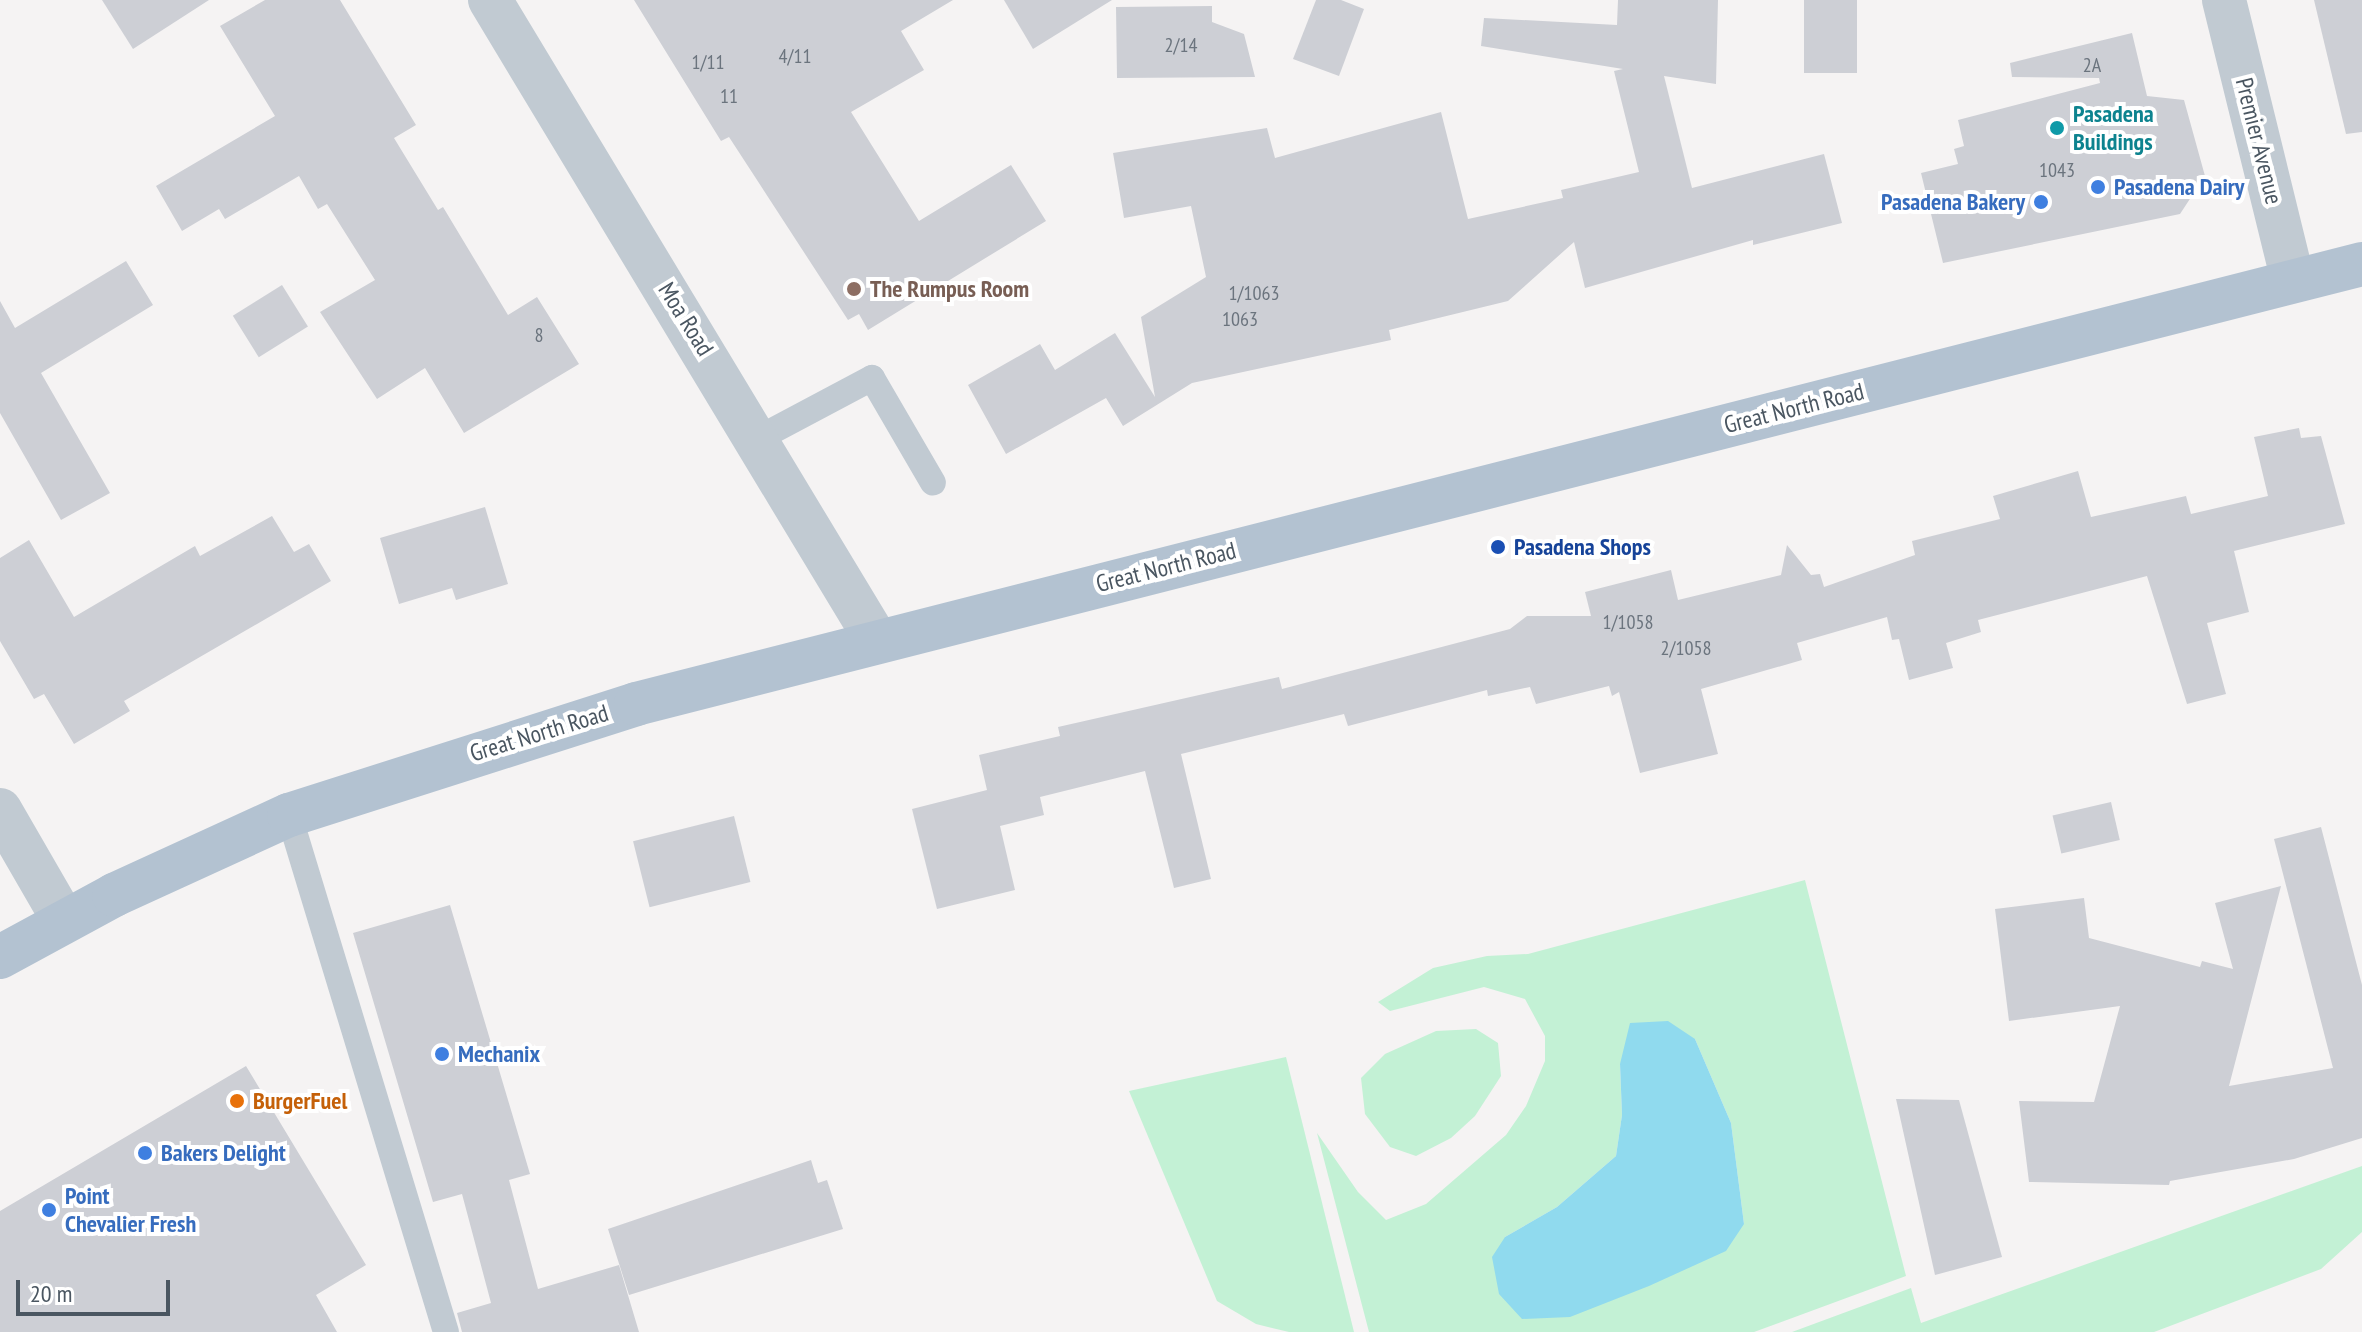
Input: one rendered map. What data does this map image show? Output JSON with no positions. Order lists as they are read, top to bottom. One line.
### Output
{"streets":{"main road":["Great North Road"],"street":["Premier Avenue","Moa Road"]},"crossings":[["Premier Avenue","Great North Road"],["Moa Road","Great North Road"]],"places":["Pasadena Buildings","Pasadena Dairy","Pasadena Bakery","The Rumpus Room","Pasadena Shops","Mechanix","BurgerFuel","Bakers Delight","Point Chevalier Fresh"],"house_numbers":["2/14","4/11","1/11","2A","11","1043","1/1063","1063","8","1/1058","2/1058"],"scale_bar":"20 m"}
